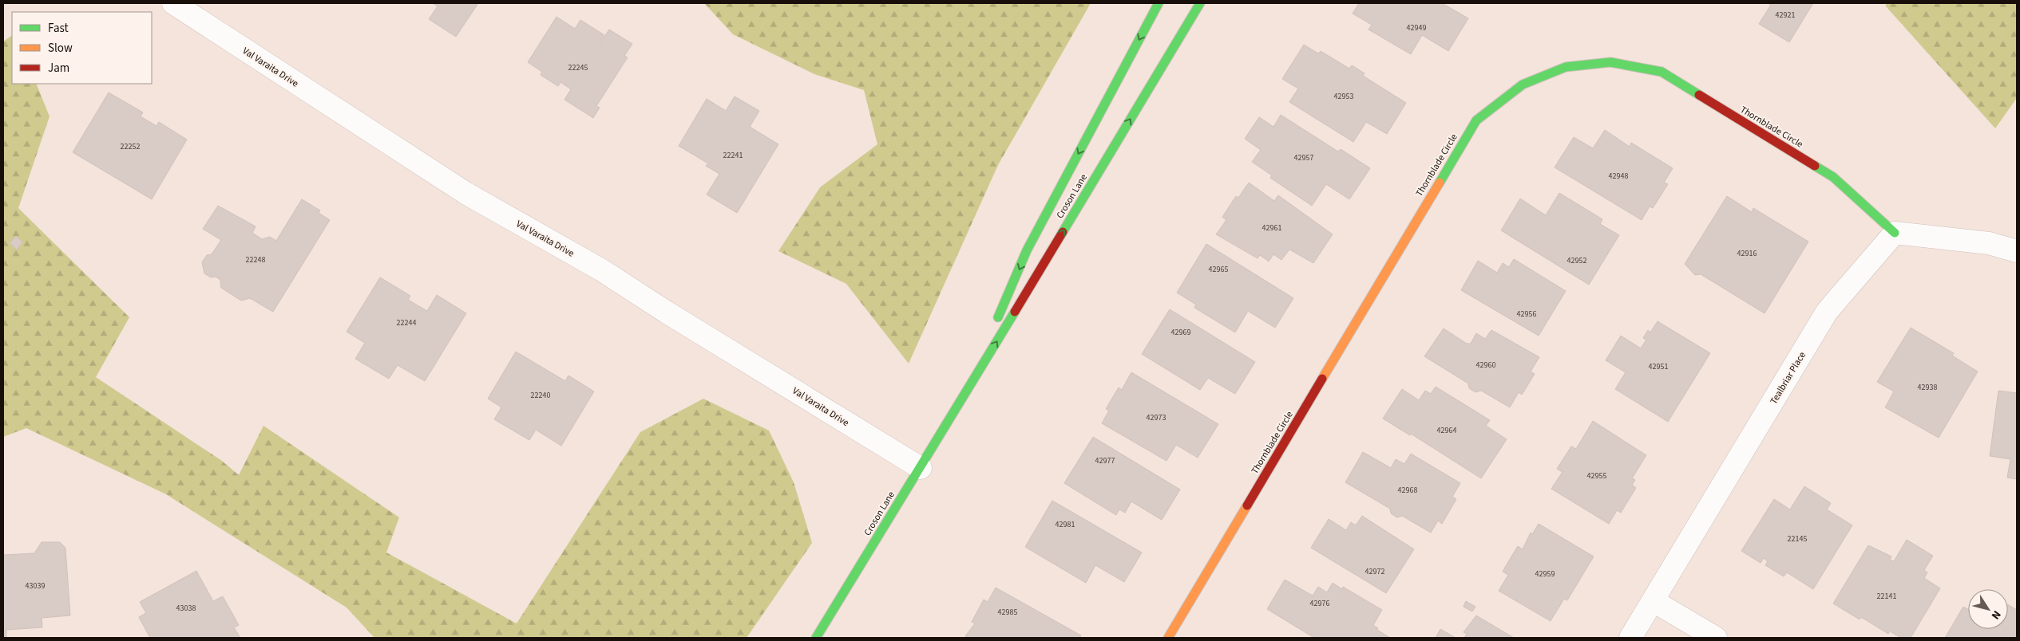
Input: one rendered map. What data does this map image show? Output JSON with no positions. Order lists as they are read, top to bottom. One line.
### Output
{"streets":{"main road":["Thornblade Circle","Croson Lane"],"street":["Val Varaita Drive","Tealbriar Place"]},"crossings":[["Val Varaita Drive","Croson Lane"],["Thornblade Circle","Tealbriar Place"]],"house_numbers":["42921","42949","22245","42953","22252","22241","42957","42948","42961","42916","22248","42952","42965","42956","22244","42969","42960","42951","42938","22240","42973","42964","42977","42955","42968","42981","22145","42972","42959","43039","22141","42976","43038","42985"],"legend":["Fast","Slow","Jam"],"north":"bottom right"}
